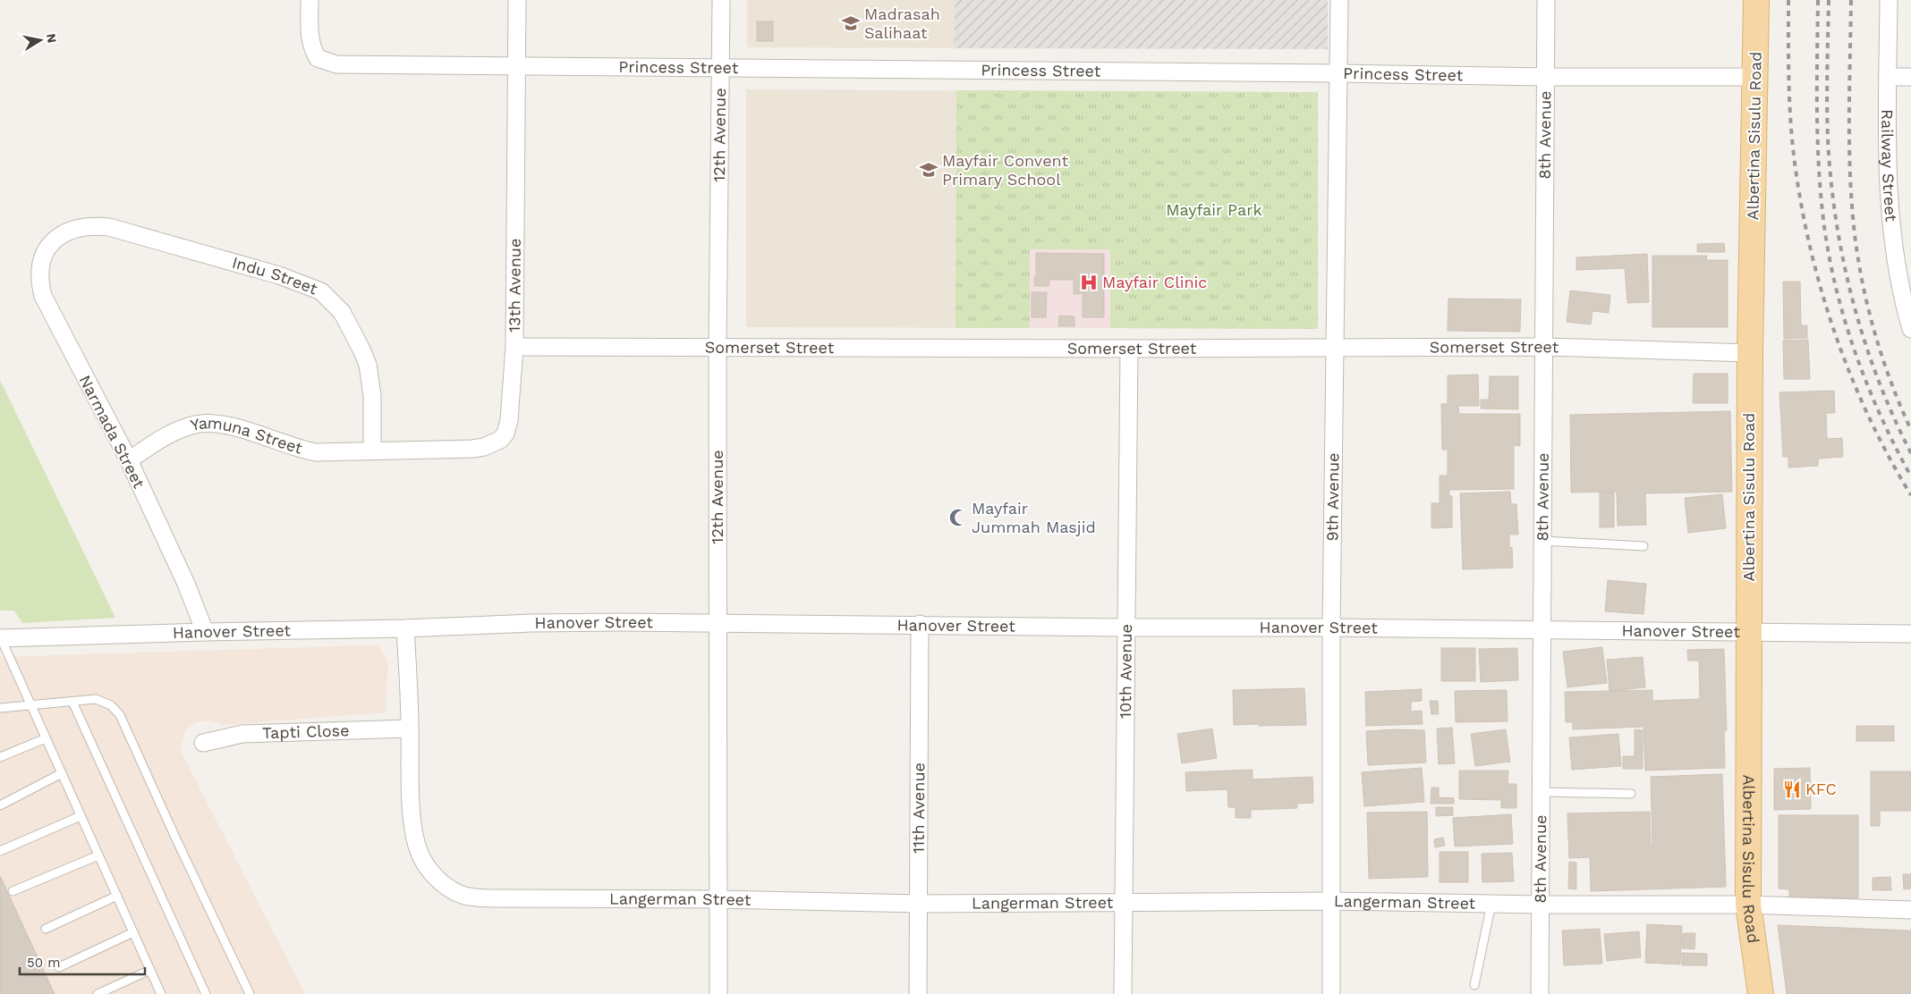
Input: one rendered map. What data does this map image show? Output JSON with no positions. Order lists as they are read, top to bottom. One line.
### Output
{"streets":{"main road":["Albertina Sisulu Road"],"street":["Princess Street","12th Avenue","8th Avenue","Railway Street","Indu Street","13th Avenue","Somerset Street","Narmada Street","Yamuna Street","9th Avenue","Hanover Street","10th Avenue","Tapti Close","11th Avenue","Langerman Street"]},"crossings":[["Princess Street","12th Avenue"],["Princess Street","8th Avenue"],["Princess Street","Albertina Sisulu Road"],["Princess Street","13th Avenue"],["Princess Street","9th Avenue"],["12th Avenue","Somerset Street"],["12th Avenue","Hanover Street"],["12th Avenue","Langerman Street"],["8th Avenue","Somerset Street"],["8th Avenue","Hanover Street"],["8th Avenue","Langerman Street"],["Albertina Sisulu Road","Somerset Street"],["Albertina Sisulu Road","Hanover Street"],["Albertina Sisulu Road","Langerman Street"],["Indu Street","13th Avenue"],["Indu Street","Narmada Street"],["Indu Street","Yamuna Street"],["13th Avenue","Somerset Street"],["13th Avenue","Yamuna Street"],["Somerset Street","9th Avenue"],["Somerset Street","10th Avenue"],["Narmada Street","Yamuna Street"],["Narmada Street","Hanover Street"],["9th Avenue","Hanover Street"],["9th Avenue","Langerman Street"],["Hanover Street","10th Avenue"],["Hanover Street","11th Avenue"],["Hanover Street","Langerman Street"],["10th Avenue","Langerman Street"],["Tapti Close","Langerman Street"],["11th Avenue","Langerman Street"]],"parks":["Mayfair Park"],"places":{"school or university":["Madrasah Salihaat","Mayfair Convent Primary School"],"hospital":["Mayfair Clinic"],"mosque":["Mayfair Jummah Masjid"],"restaurant":["KFC"]},"scale_bar":"50 m","north":"right"}
